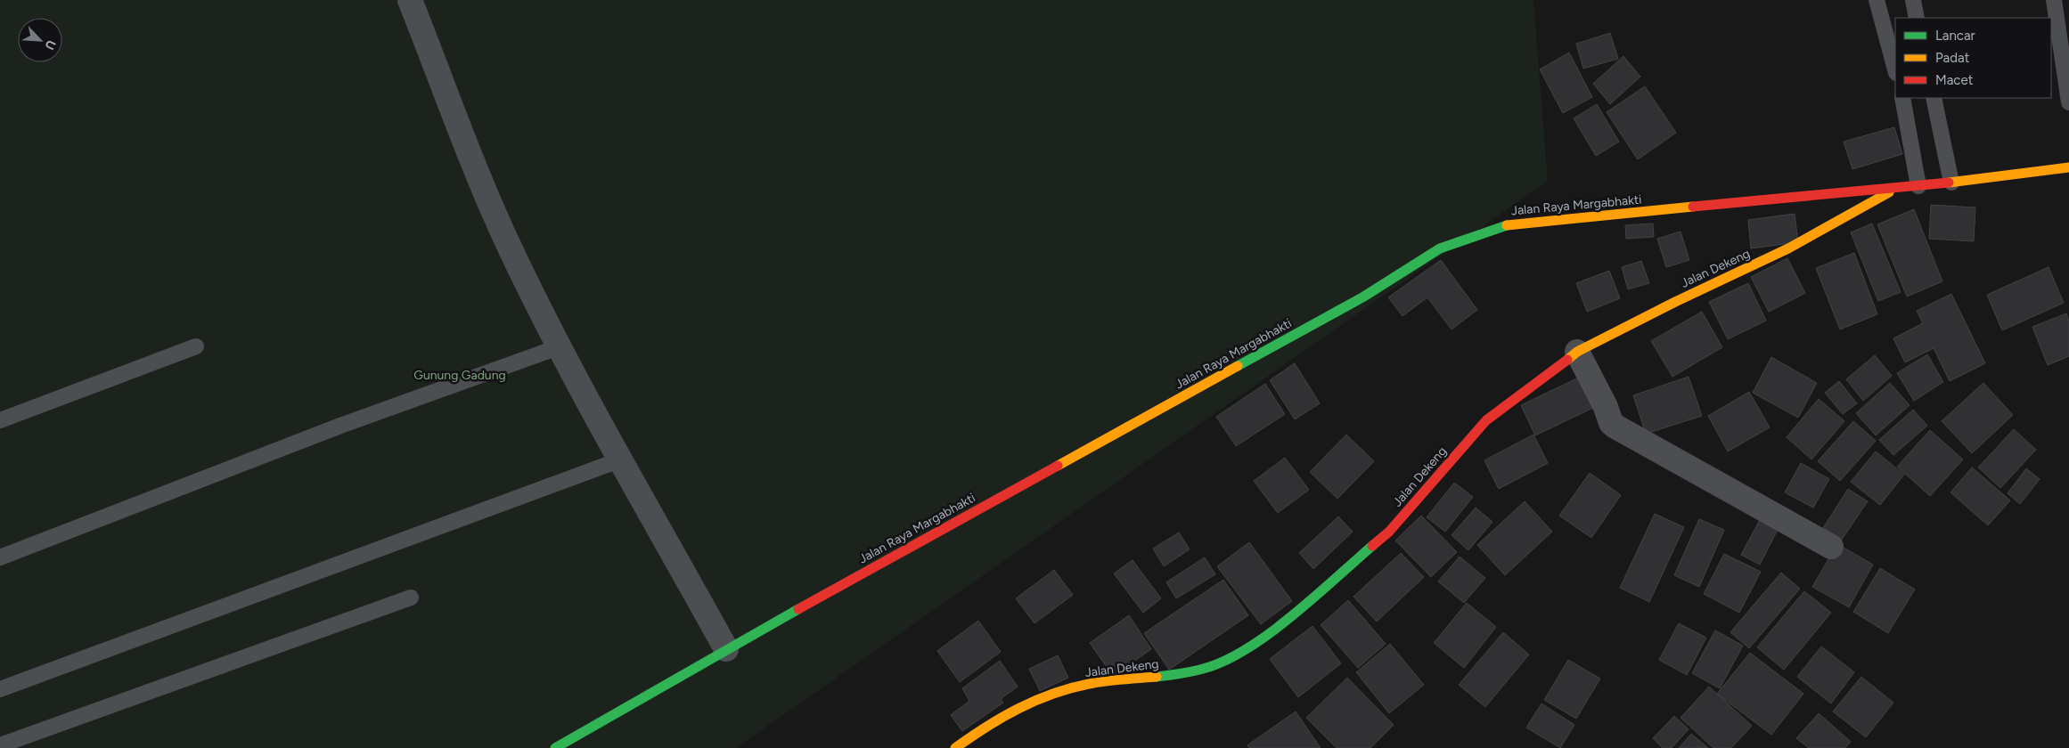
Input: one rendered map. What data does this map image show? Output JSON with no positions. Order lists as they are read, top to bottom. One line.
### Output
{"streets":{"street":["Jalan Raya Margabhakti","Jalan Dekeng"]},"crossings":[["Jalan Raya Margabhakti","Jalan Dekeng"]],"parks":["Gunung Gadung"],"legend":["Lancar","Padat","Macet"],"north":"bottom right"}
